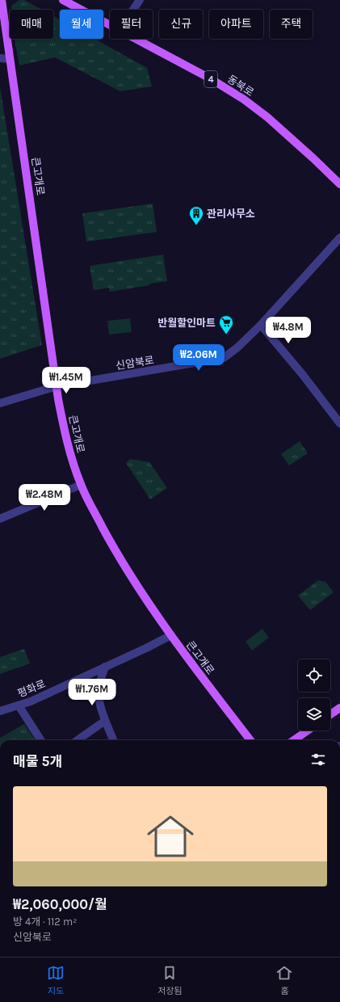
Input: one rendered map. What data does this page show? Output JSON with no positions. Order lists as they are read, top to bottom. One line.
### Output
{"streets":{"main road":["4","동북로","큰고개로"],"street":["신암북로","평화로"]},"crossings":[["큰고개로","신암북로"],["큰고개로","평화로"]],"places":{"building":["관리사무소"],"supermarket":["반월할인마트"]},"page":{"chip":["매매","월세","필터","신규","아파트","주택"],"price":["₩4.8M","₩2.06M","₩1.45M","₩2.48M","₩1.76M"],"heading":"매물 5개","list":[{"name":"₩2,060,000/월","note":"방 4개 · 112 m² · 신암북로"}],"tabs":["지도","저장됨","홈"]}}
